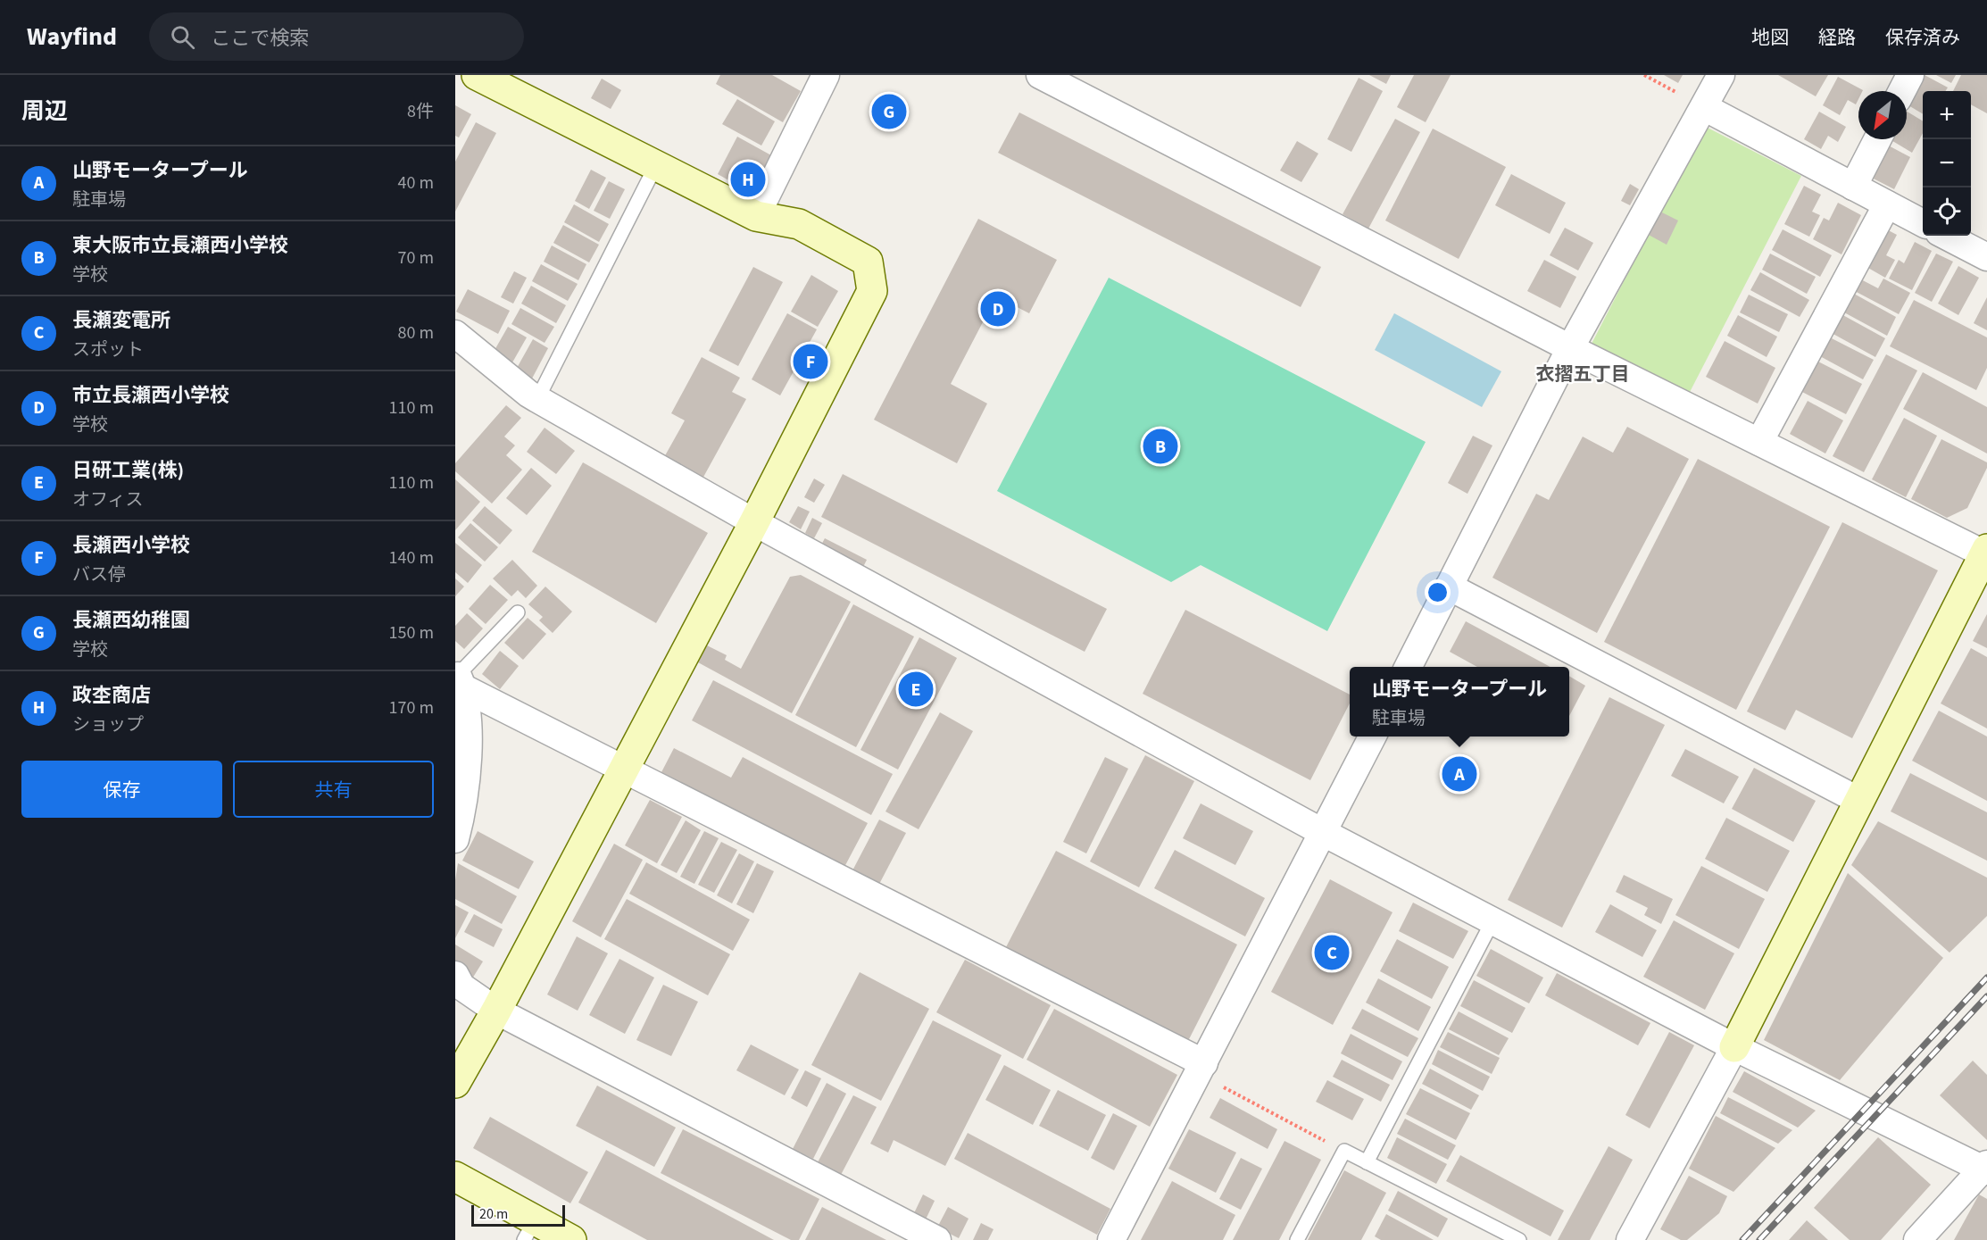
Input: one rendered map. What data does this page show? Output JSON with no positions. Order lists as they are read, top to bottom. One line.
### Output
{"districts":["衣摺五丁目"],"scale_bar":"20 m","north":"bottom left","page":{"header":"Wayfind","search":"ここで検索","nav":["地図","経路","保存済み"],"heading":["周辺","8件"],"map_buttons":["+","−"],"pins":["G","H","D","F","B","E","A","C"],"list":[{"mark":"A","name":"山野モータープール","note":"駐車場","value":"40 m"},{"mark":"B","name":"東大阪市立長瀬西小学校","note":"学校","value":"70 m"},{"mark":"C","name":"長瀬変電所","note":"スポット","value":"80 m"},{"mark":"D","name":"市立長瀬西小学校","note":"学校","value":"110 m"},{"mark":"E","name":"日研工業(株)","note":"オフィス","value":"110 m"},{"mark":"F","name":"長瀬西小学校","note":"バス停","value":"140 m"},{"mark":"G","name":"長瀬西幼稚園","note":"学校","value":"150 m"},{"mark":"H","name":"政杢商店","note":"ショップ","value":"170 m"}],"popup":["山野モータープール","駐車場"],"buttons":["保存","共有"],"scale":"20 m"}}
